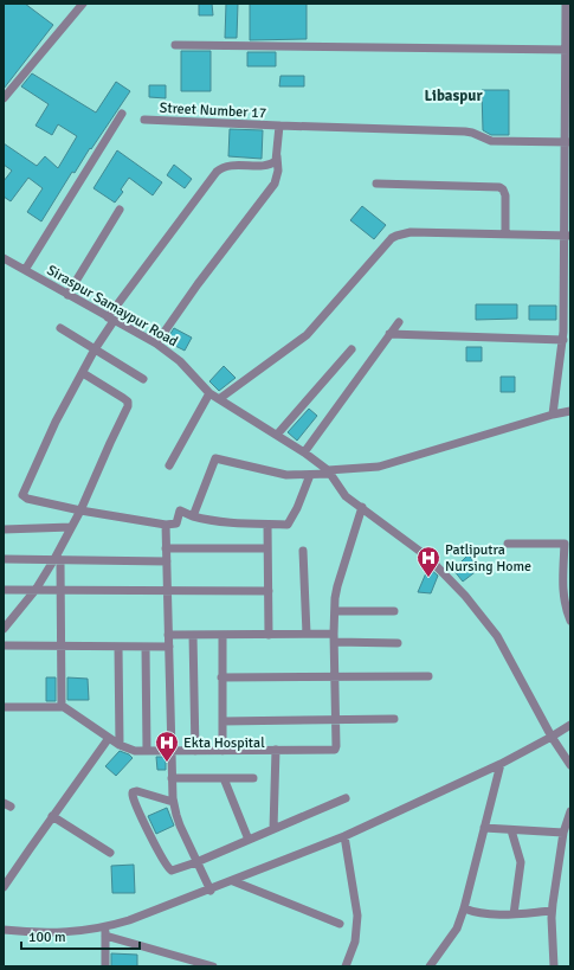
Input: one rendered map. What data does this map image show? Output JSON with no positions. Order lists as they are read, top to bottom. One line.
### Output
{"streets":{"street":["Street Number 17","Siraspur Samaypur Road"]},"districts":["Libaspur"],"places":{"hospital":["Patliputra Nursing Home","Ekta Hospital"]},"scale_bar":"100 m"}
